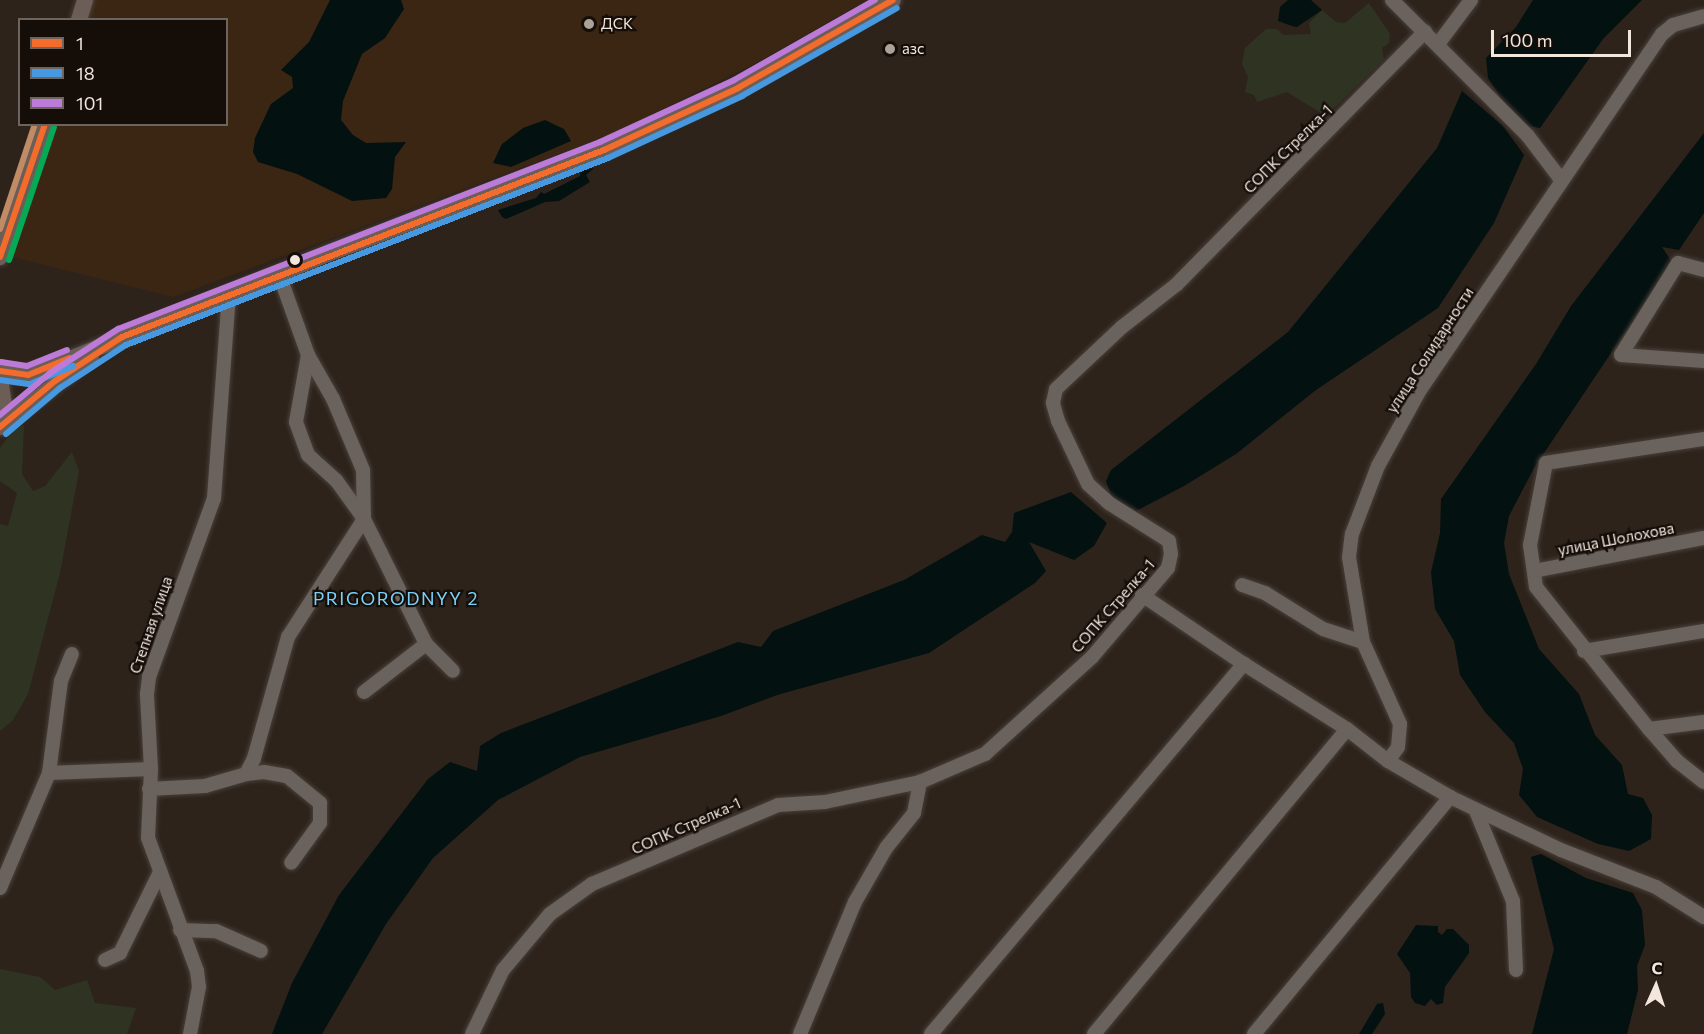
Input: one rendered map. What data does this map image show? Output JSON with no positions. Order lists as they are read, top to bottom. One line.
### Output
{"streets":{"street":["СОПК Стрелка-1","улица Солидарности","улица Шолохова","Степная улица"]},"districts":["PRIGORODNYY 2"],"places":["ДСК","азс"],"lines":["transit line 1","transit line 101","transit line 18"],"legend":["1","18","101"],"scale_bar":"100 m","north":"top"}
